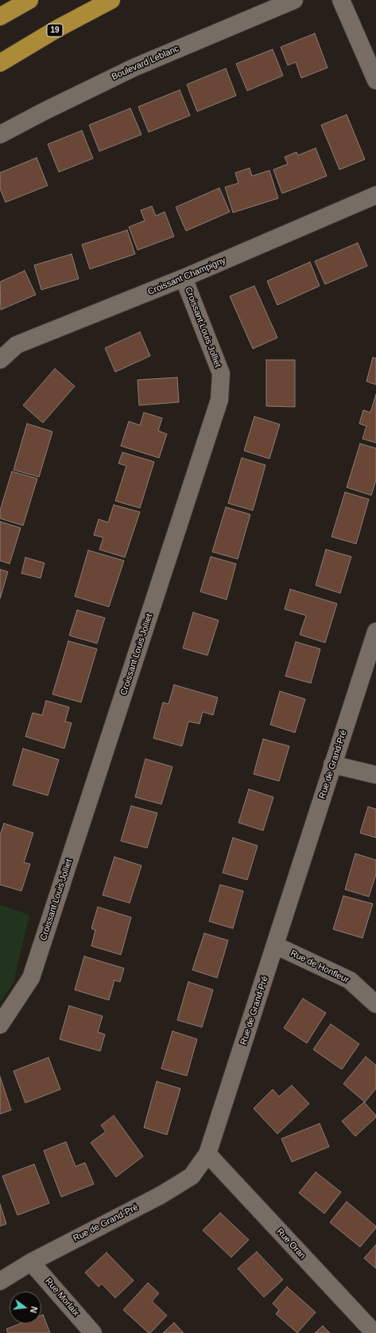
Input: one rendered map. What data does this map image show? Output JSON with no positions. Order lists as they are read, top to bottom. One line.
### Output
{"streets":{"highway":["19"],"street":["Boulevard Leblanc","Croissant Champigny","Croissant Louis Jolliet","Rue de Grand-Pré","Rue de Honfleur","Rue Oran","Rue Morlaix"]},"crossings":[["Croissant Champigny","Croissant Louis Jolliet"],["Rue de Grand-Pré","Rue de Honfleur"],["Rue de Grand-Pré","Rue Oran"],["Rue de Grand-Pré","Rue Morlaix"]],"north":"right"}
